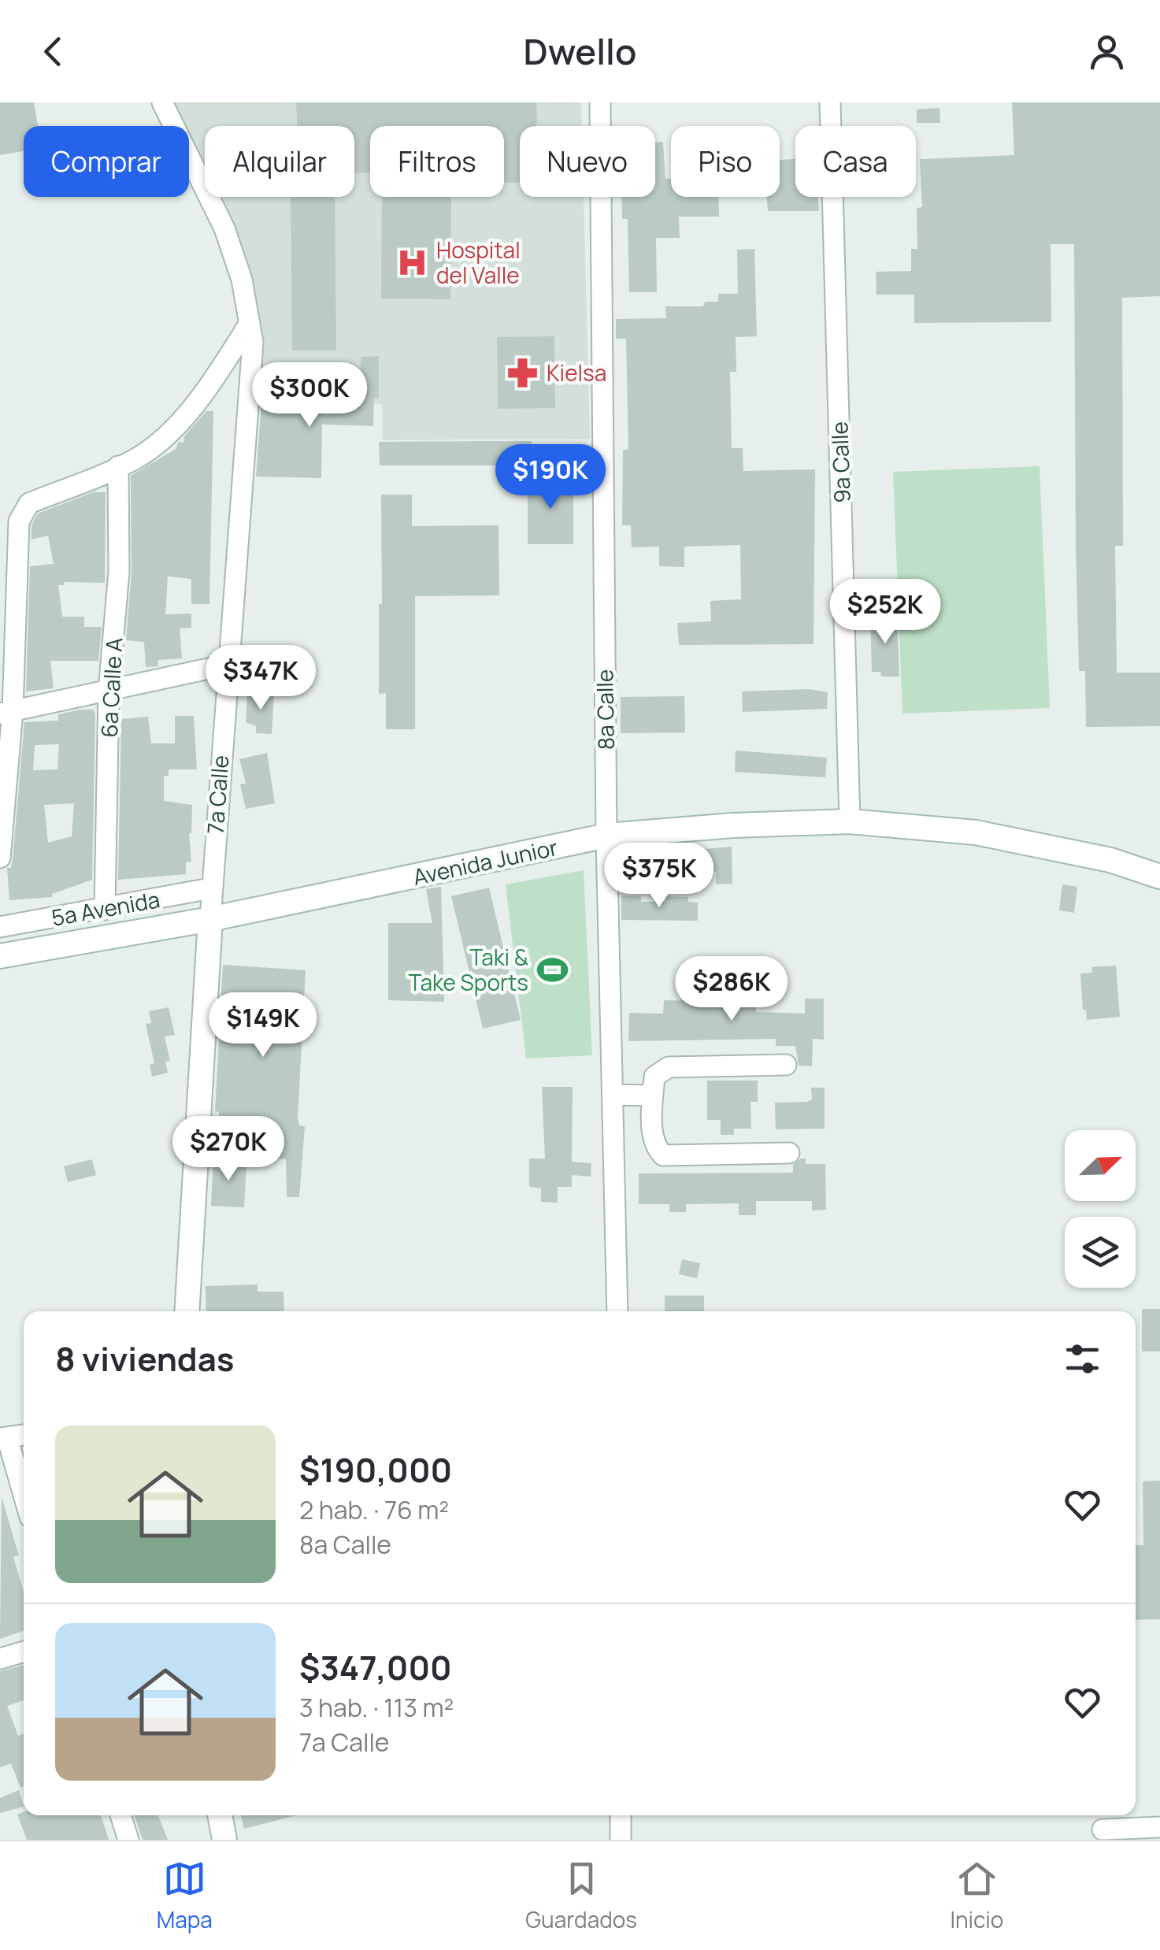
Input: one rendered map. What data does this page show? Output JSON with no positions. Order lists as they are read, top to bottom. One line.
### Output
{"streets":{"main road":["7a Calle","Avenida Junior"],"street":["9a Calle","6a Calle A","8a Calle","5a Avenida"]},"crossings":[["9a Calle","Avenida Junior"],["6a Calle A","5a Avenida"],["8a Calle","Avenida Junior"],["7a Calle","Avenida Junior"],["7a Calle","5a Avenida"]],"places":{"hospital":["Hospital del Valle"],"pharmacy":["Kielsa"],"sports":["Taki & Take Sports"]},"north":"top right","page":{"header":"Dwello","chip":["Comprar","Alquilar","Filtros","Nuevo","Piso","Casa"],"price":["$300K","$190K","$252K","$347K","$375K","$286K","$149K","$270K"],"heading":"8 viviendas","list":[{"name":"$190,000","note":"2 hab. · 76 m² · 8a Calle"},{"name":"$347,000","note":"3 hab. · 113 m² · 7a Calle"}],"tabs":["Mapa","Guardados","Inicio"]}}
